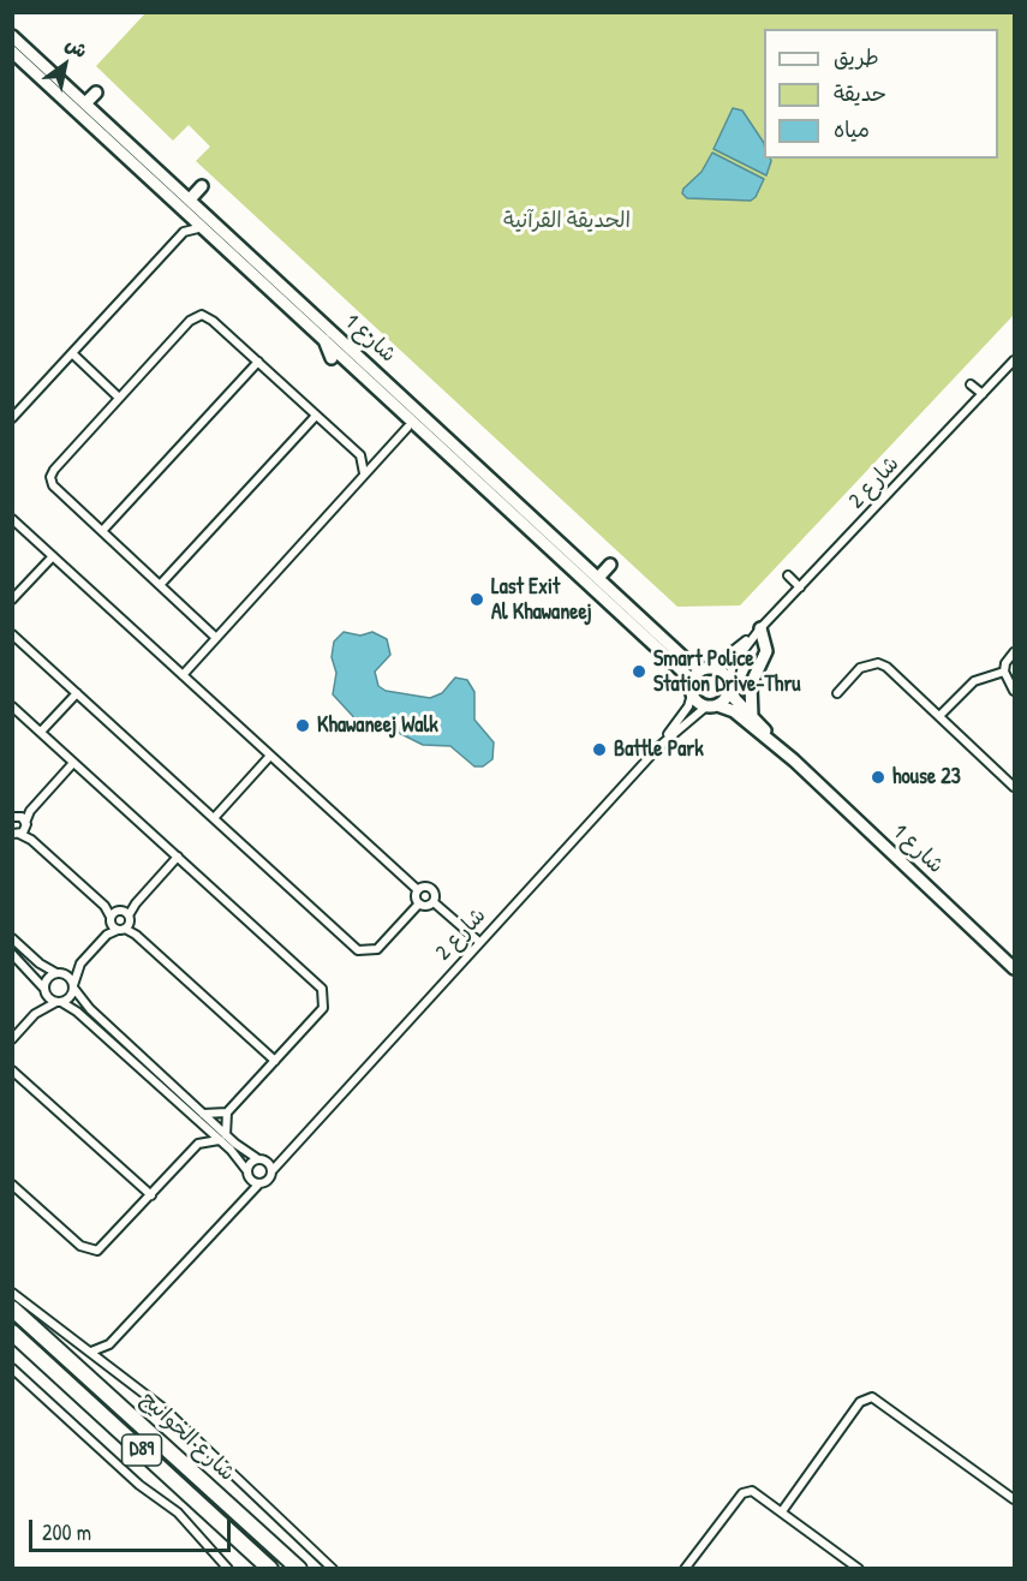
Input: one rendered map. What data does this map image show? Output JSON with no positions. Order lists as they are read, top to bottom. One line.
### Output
{"streets":{"highway":["شارع الخوانيج","D89"],"street":["شارع 1","شارع 2"]},"crossings":[["شارع 1","شارع 2"]],"parks":["الحديقة القرآنية"],"places":["Last Exit Al Khawaneej","Smart Police Station Drive-Thru","Khawaneej Walk","Battle Park","house 23"],"legend":["طريق","حديقة","مياه"],"scale_bar":"200 m","north":"top right"}
